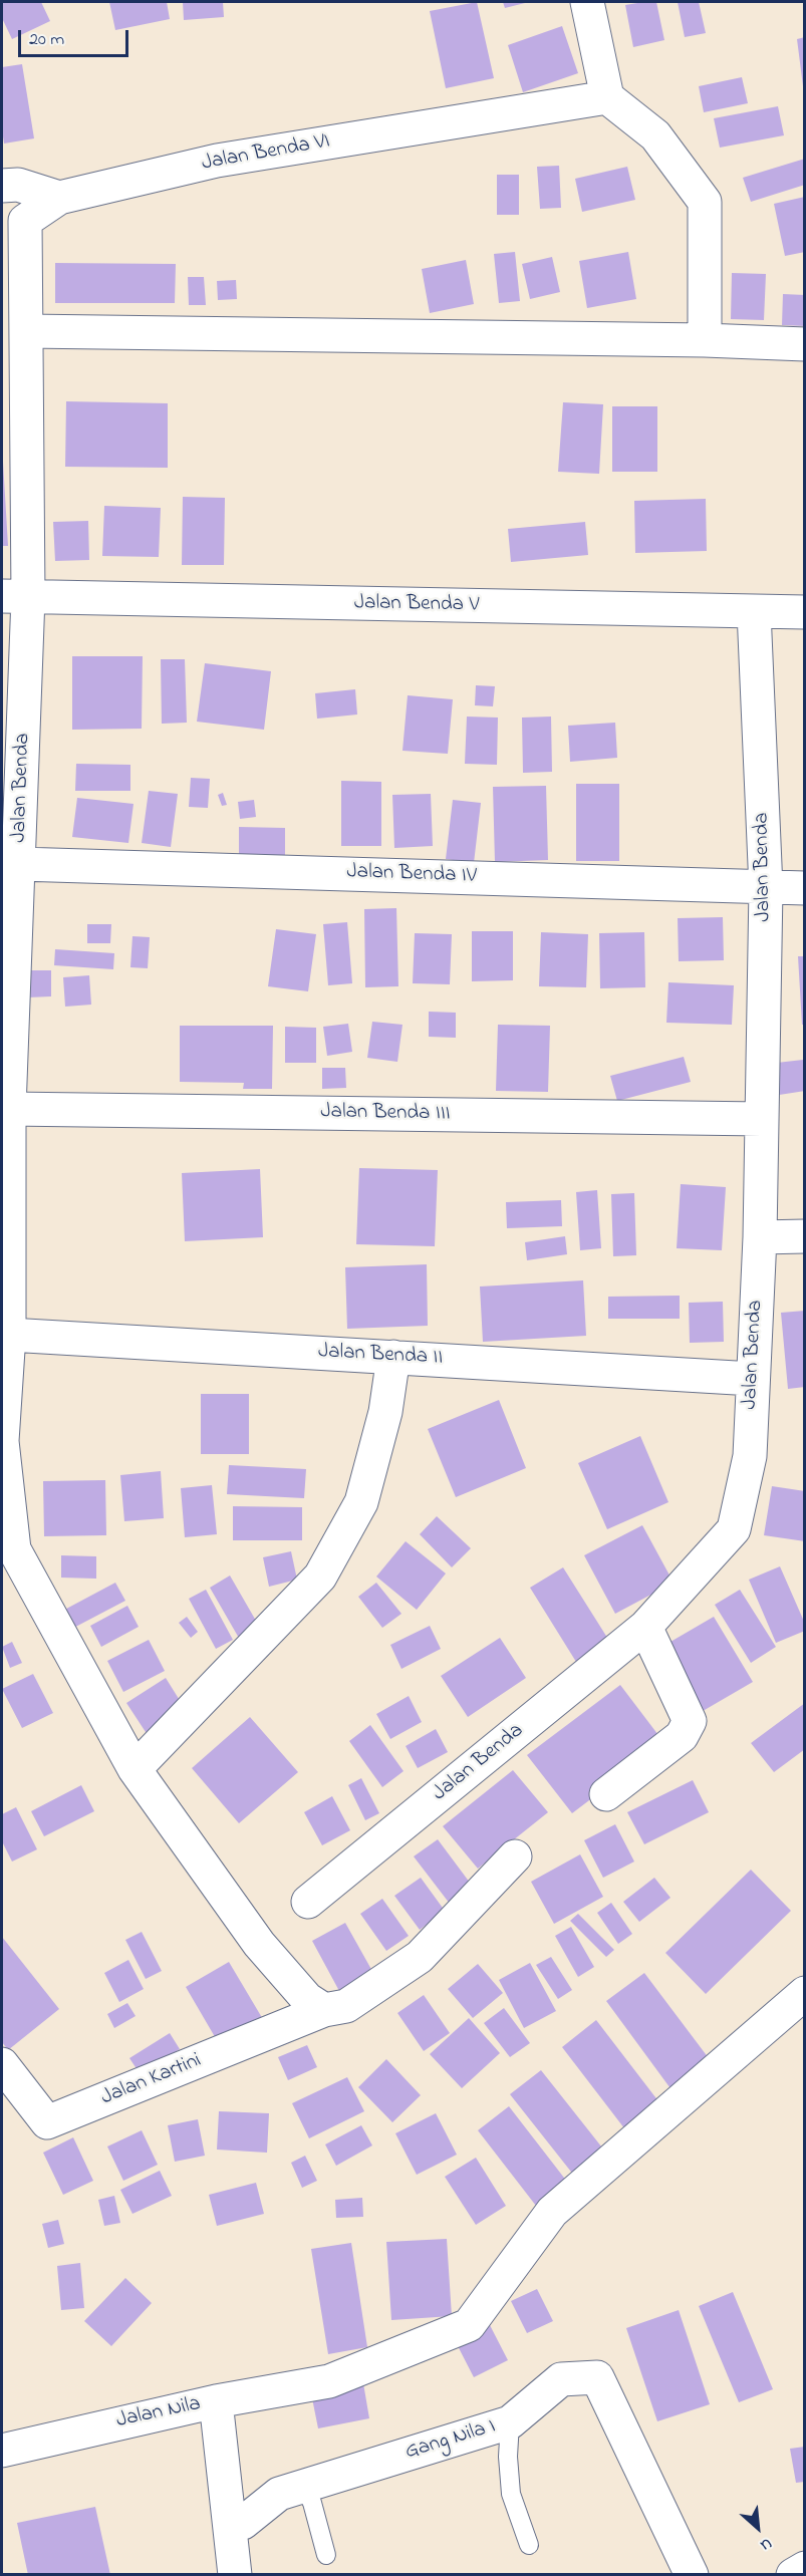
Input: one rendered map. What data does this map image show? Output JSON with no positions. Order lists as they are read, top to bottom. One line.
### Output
{"streets":{"street":["Jalan Benda VI","Jalan Benda V","Jalan Benda","Jalan Benda IV","Jalan Benda III","Jalan Benda II","Jalan Kartini","Jalan Nila","Gang Nila I"]},"crossings":[["Jalan Benda VI","Jalan Benda V"],["Jalan Benda VI","Jalan Benda"],["Jalan Benda V","Jalan Benda"],["Jalan Benda","Jalan Benda IV"],["Jalan Benda","Jalan Benda III"],["Jalan Benda","Jalan Benda II"],["Jalan Benda","Jalan Kartini"],["Jalan Nila","Gang Nila I"]],"scale_bar":"20 m","north":"bottom right"}
